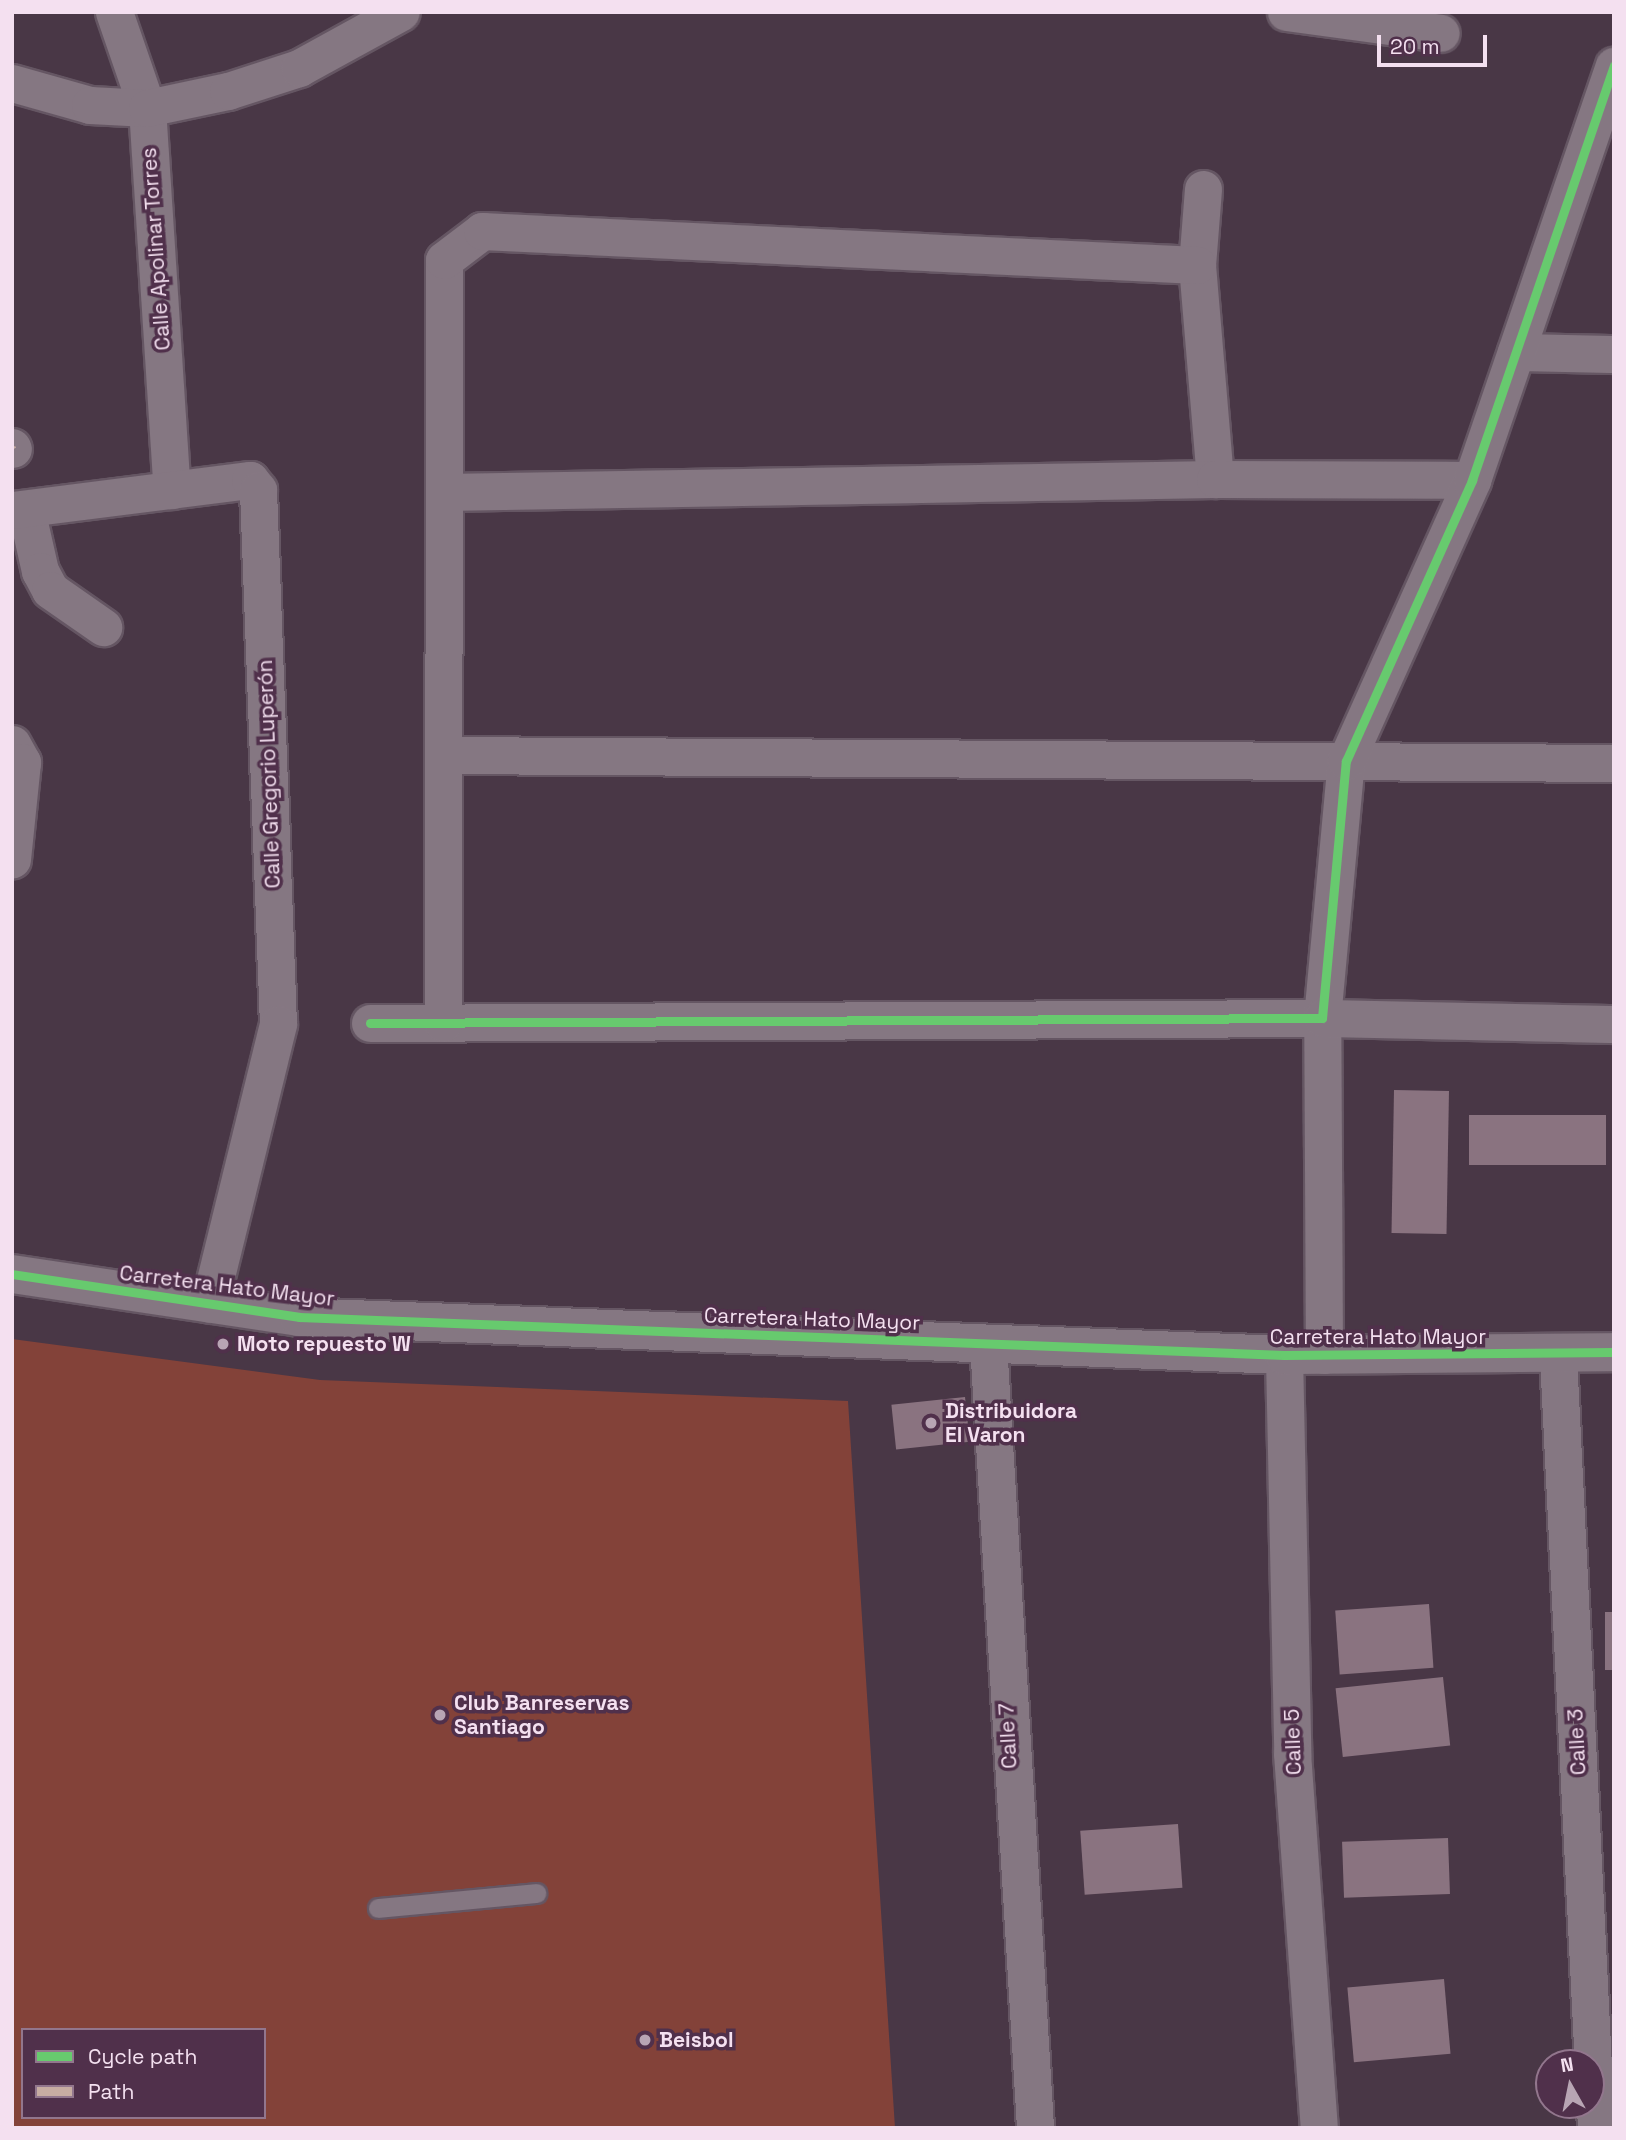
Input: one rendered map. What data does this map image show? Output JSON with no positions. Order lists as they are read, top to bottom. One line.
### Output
{"streets":{"street":["Calle Apolinar Torres","Calle Gregorio Luperón","Carretera Hato Mayor","Calle 7","Calle 5","Calle 3"]},"crossings":[["Calle Apolinar Torres","Calle Gregorio Luperón"],["Calle Gregorio Luperón","Carretera Hato Mayor"],["Carretera Hato Mayor","Calle 7"],["Carretera Hato Mayor","Calle 5"],["Carretera Hato Mayor","Calle 3"]],"places":["Moto repuesto W","Distribuidora El Varon","Club Banreservas Santiago","Beisbol"],"legend":["Cycle path","Path"],"scale_bar":"20 m","north":"top"}
